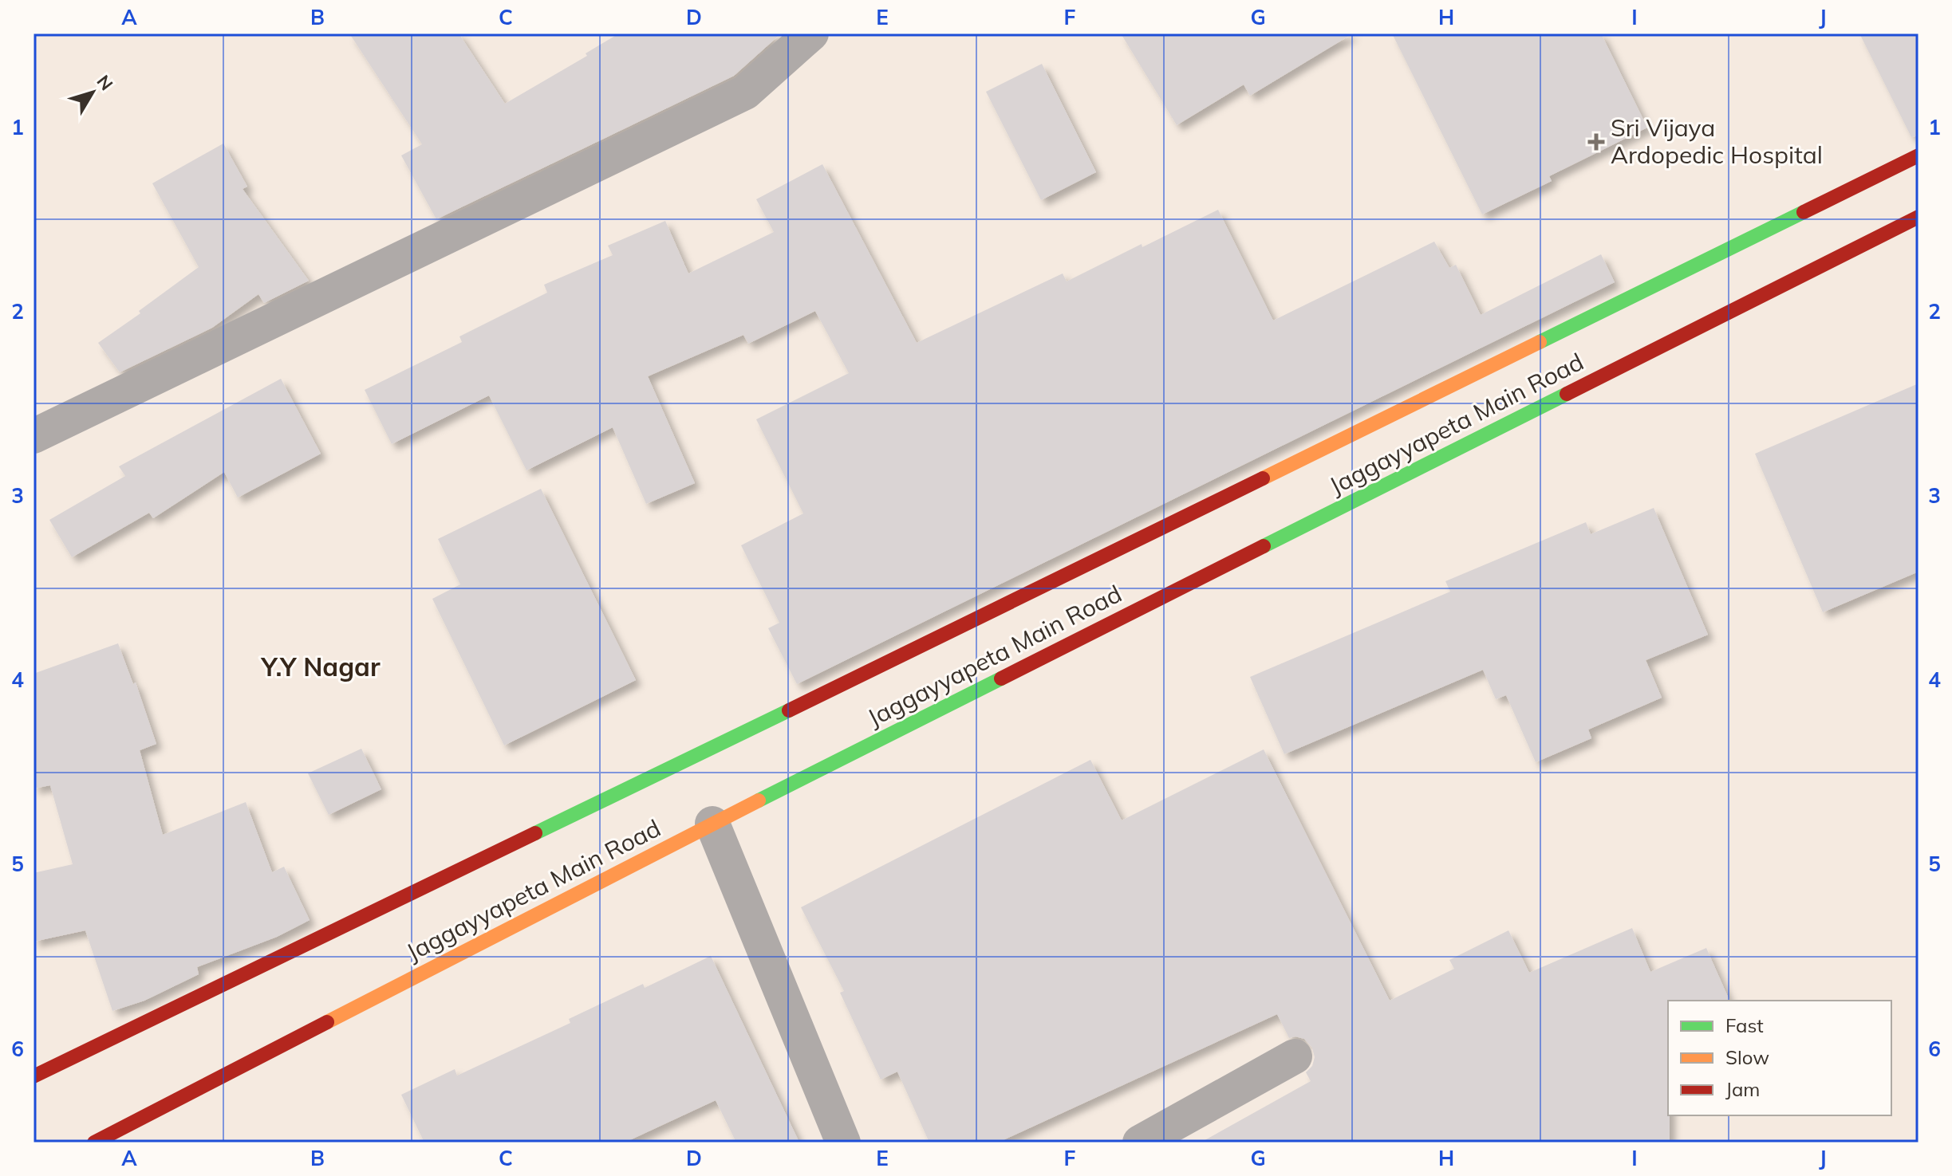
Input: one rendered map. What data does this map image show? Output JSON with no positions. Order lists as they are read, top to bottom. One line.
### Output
{"streets":{"main road":["Jaggayyapeta Main Road"]},"districts":["Y.Y Nagar"],"places":{"health":["Sri Vijaya Ardopedic Hospital"]},"legend":["Fast","Slow","Jam"],"north":"top right","grid":{"columns":["A","B","C","D","E","F","G","H","I","J"],"rows":["1","2","3","4","5","6"]}}
